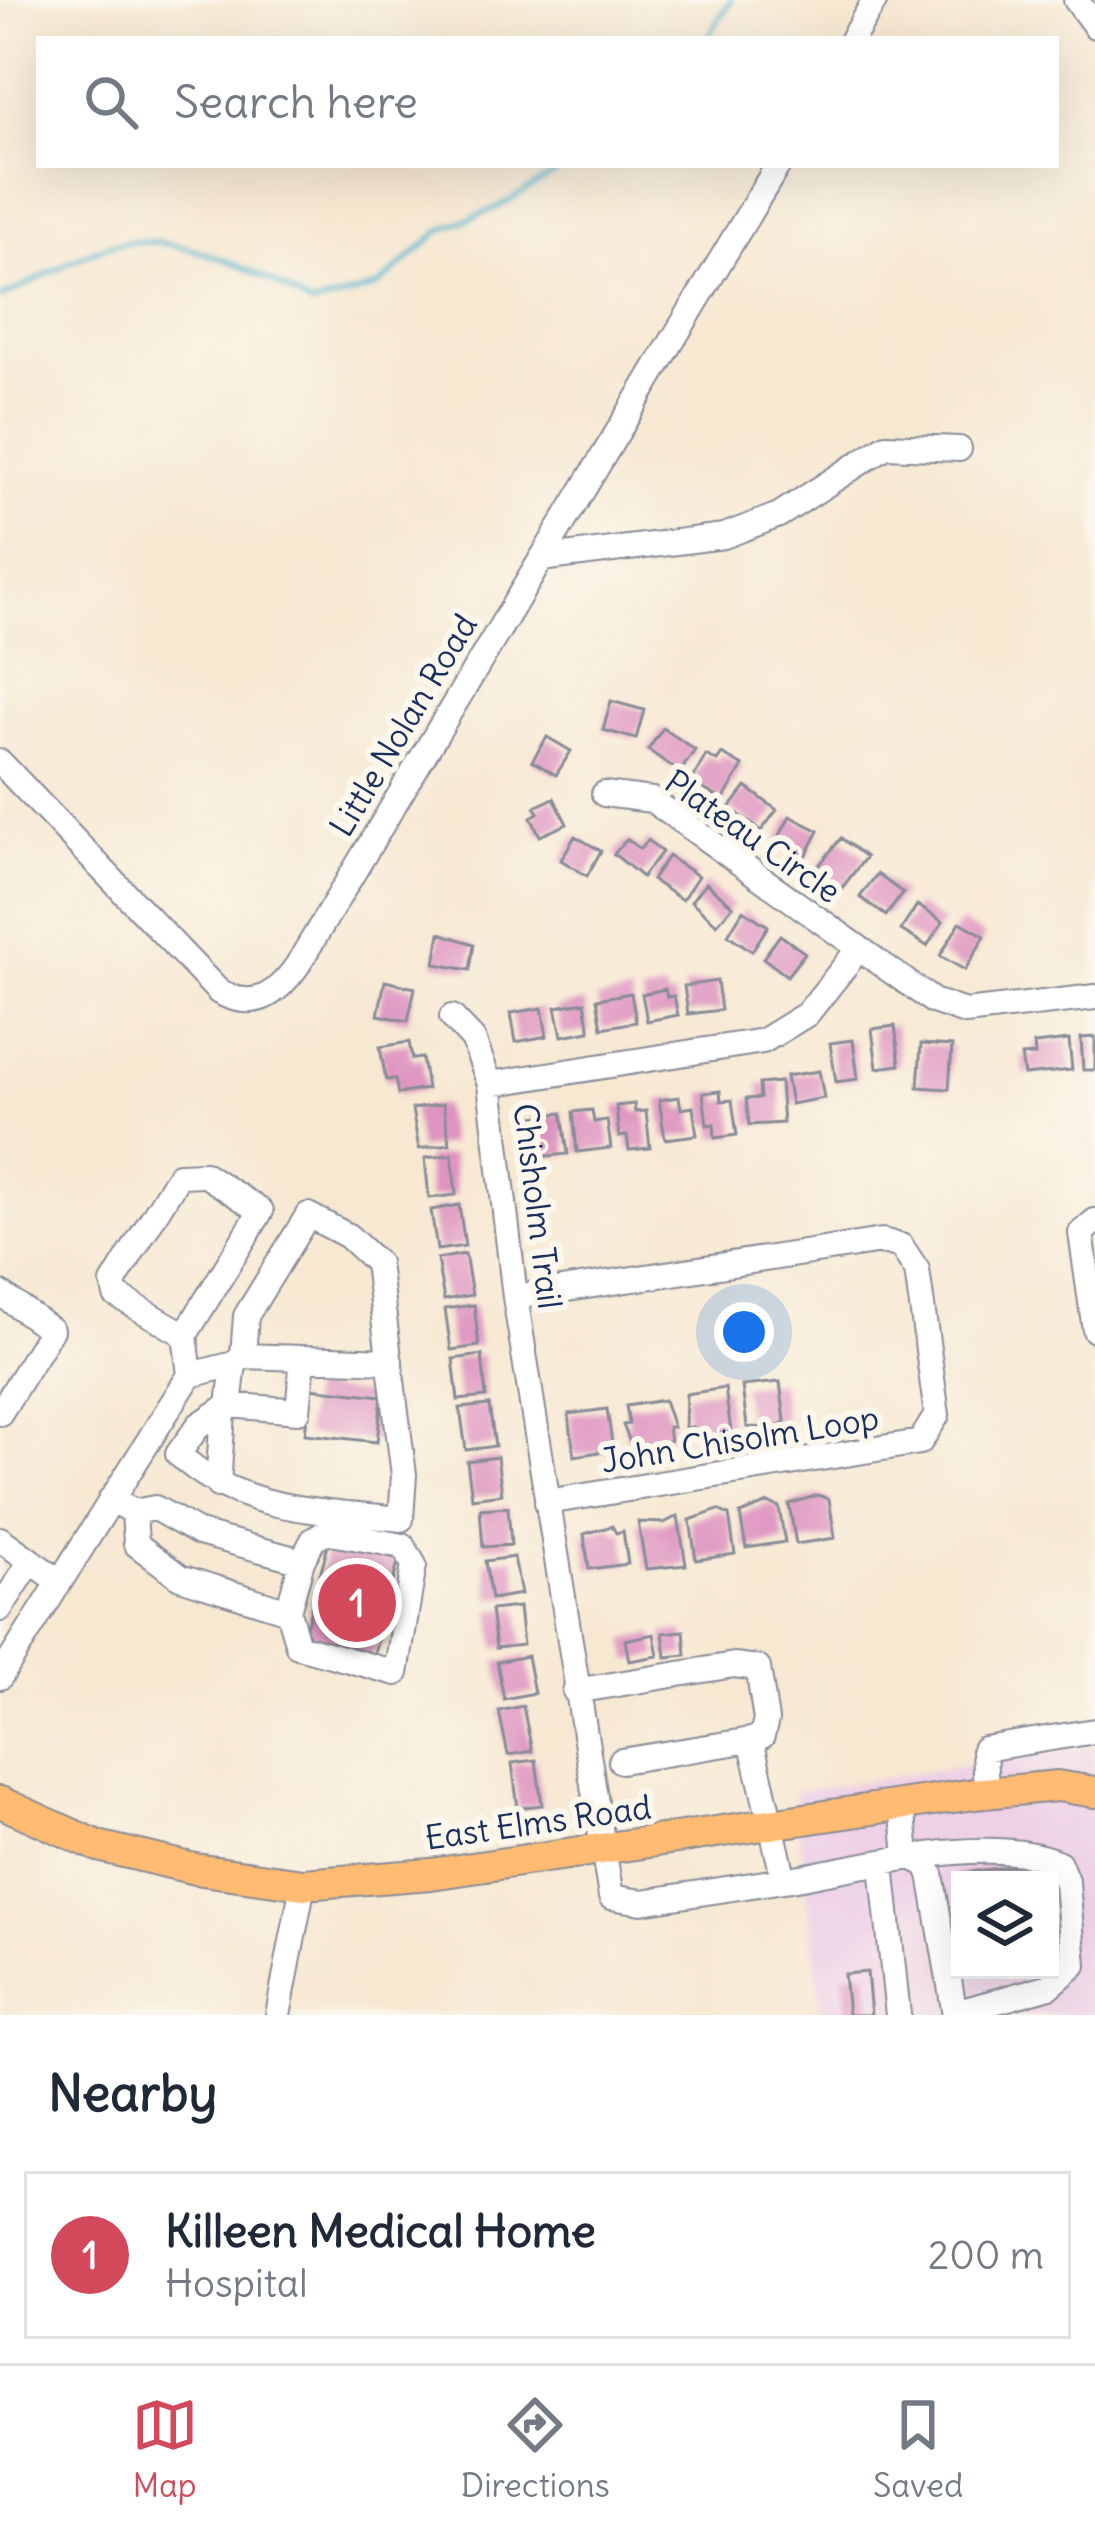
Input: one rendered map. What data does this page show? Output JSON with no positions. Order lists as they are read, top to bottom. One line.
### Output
{"streets":{"main road":["East Elms Road"],"street":["Little Nolan Road","Plateau Circle","Chisholm Trail","John Chisolm Loop"]},"crossings":[["Plateau Circle","Chisholm Trail"],["Chisholm Trail","John Chisolm Loop"],["Chisholm Trail","East Elms Road"]],"page":{"search":"Search here","pins":"1","heading":"Nearby","list":[{"mark":"1","name":"Killeen Medical Home","note":"Hospital","value":"200 m"}],"nav":["Map","Directions","Saved"]}}
